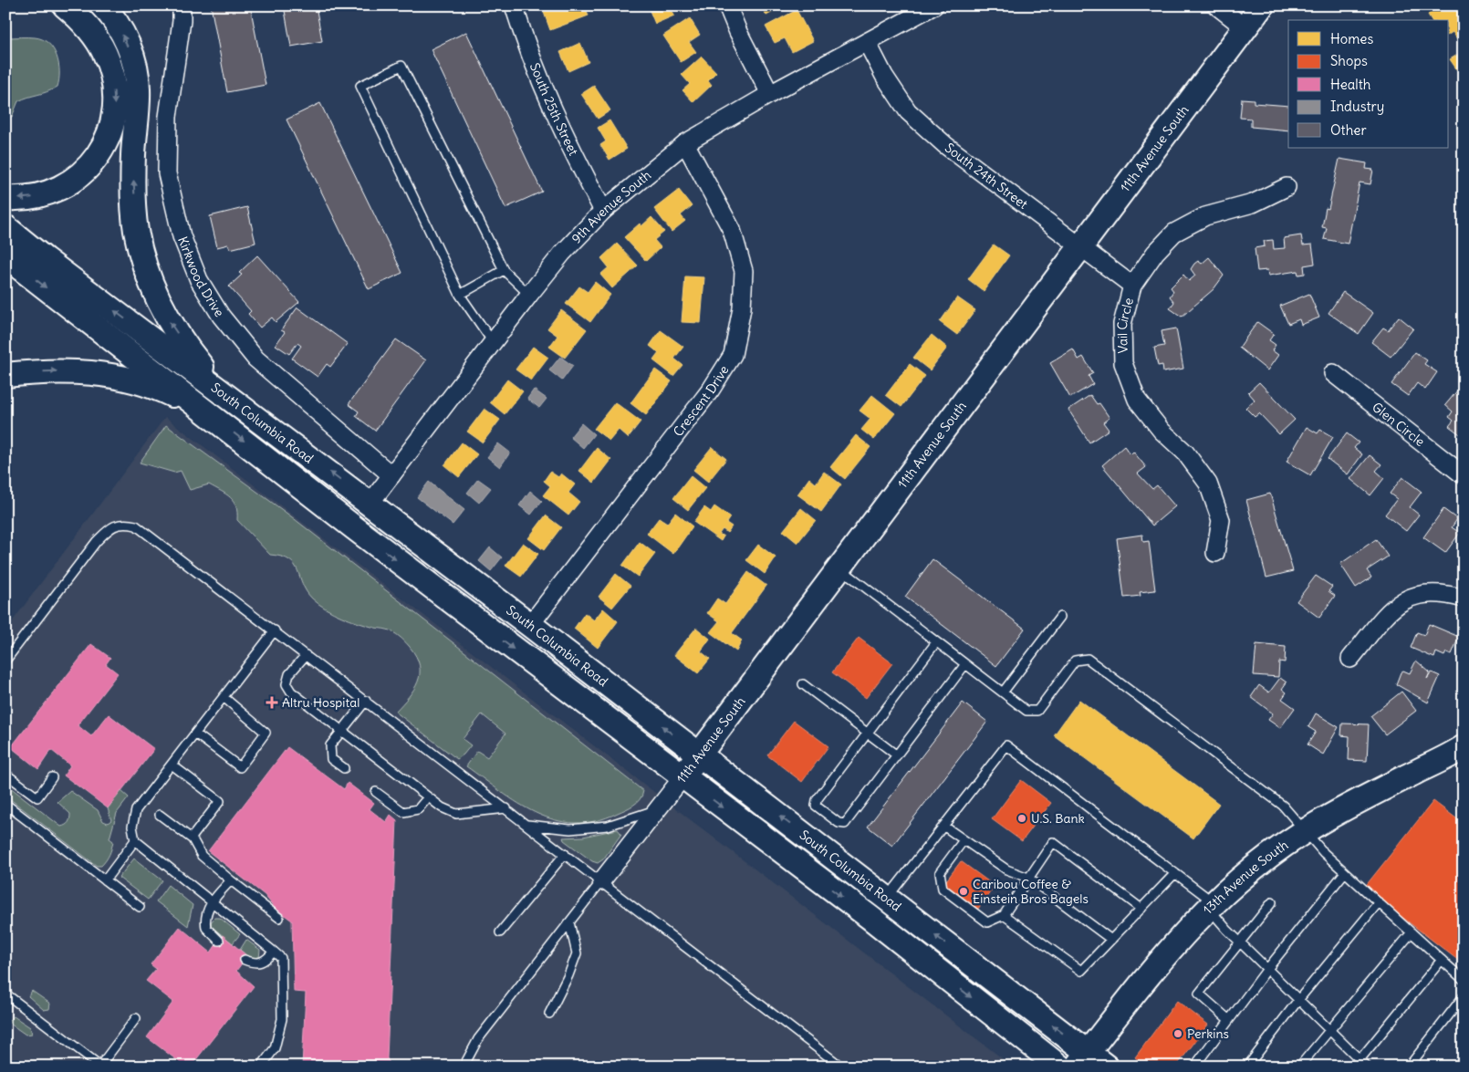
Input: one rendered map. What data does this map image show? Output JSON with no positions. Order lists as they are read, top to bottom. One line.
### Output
{"streets":{"main road":["11th Avenue South","South Columbia Road","13th Avenue South"],"street":["South 25th Street","South 24th Street","9th Avenue South","Kirkwood Drive","Vail Circle","Crescent Drive","Glen Circle"]},"crossings":[["South 25th Street","9th Avenue South"],["11th Avenue South","South 24th Street"],["11th Avenue South","South Columbia Road"],["South 24th Street","9th Avenue South"],["South 24th Street","Vail Circle"],["9th Avenue South","Kirkwood Drive"],["9th Avenue South","Crescent Drive"],["9th Avenue South","South Columbia Road"],["Crescent Drive","South Columbia Road"],["South Columbia Road","13th Avenue South"]],"places":{"health":["Altru Hospital"],"other":["U.S. Bank","Caribou Coffee & Einstein Bros Bagels","Perkins"]},"legend":["Homes","Shops","Health","Industry","Other"]}
